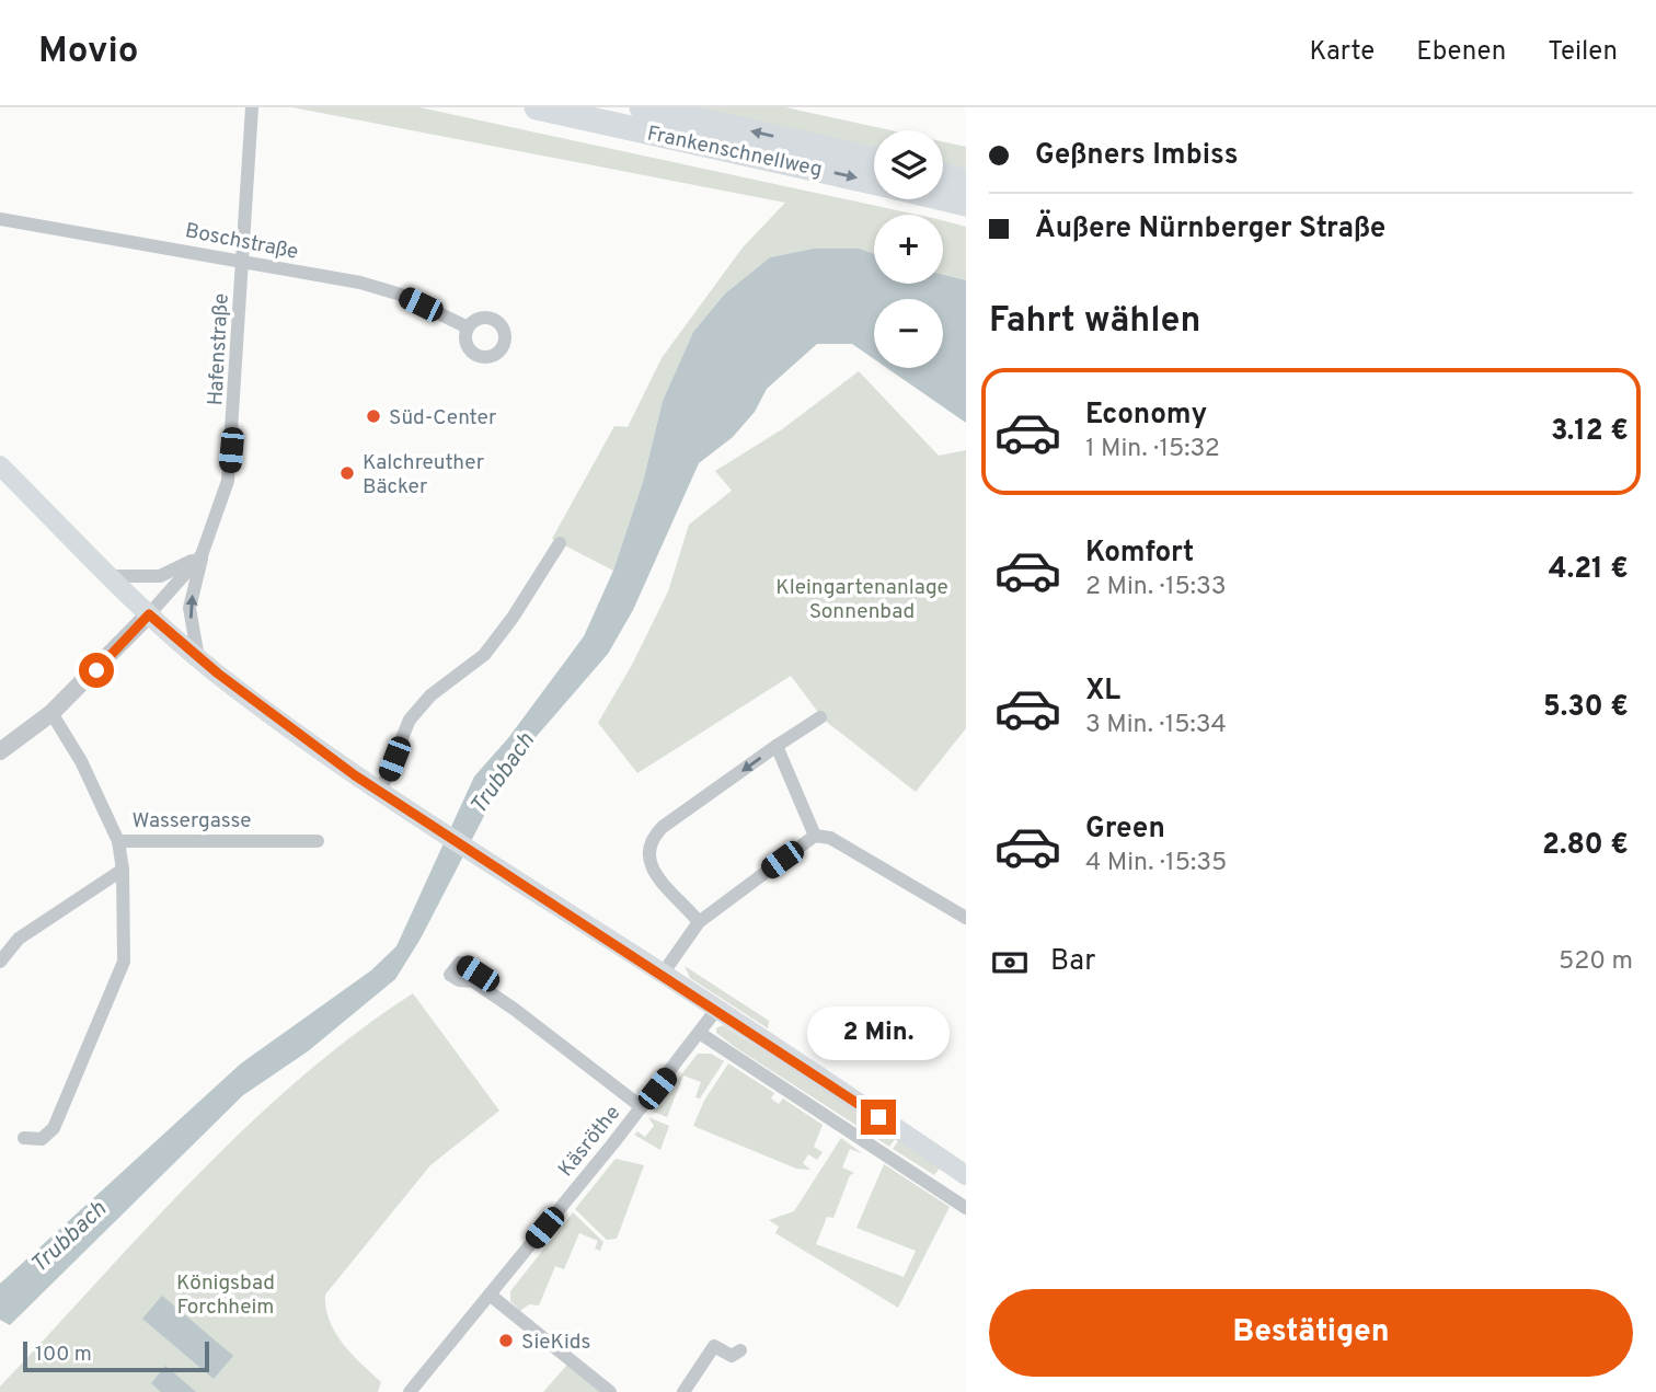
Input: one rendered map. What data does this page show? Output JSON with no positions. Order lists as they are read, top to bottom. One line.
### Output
{"streets":{"highway":["Frankenschnellweg"],"street":["Boschstraße","Hafenstraße","Wassergasse","Käsröthe"]},"crossings":[["Boschstraße","Hafenstraße"]],"water":["Trubbach"],"parks":["Kleingartenanlage Sonnenbad","Königsbad Forchheim"],"places":["Süd-Center","Kalchreuther Bäcker","SieKids"],"scale_bar":"100 m","page":{"header":"Movio","nav":["Karte","Ebenen","Teilen"],"banner":["Geßners Imbiss","Äußere Nürnberger Straße"],"map_buttons":["+","−"],"heading":"Fahrt wählen","list":[{"name":"Economy","note":"1 Min. · 15:32","value":"3.12 €"},{"name":"Komfort","note":"2 Min. · 15:33","value":"4.21 €"},{"name":"XL","note":"3 Min. · 15:34","value":"5.30 €"},{"name":"Green","note":"4 Min. · 15:35","value":"2.80 €"}],"pay":["Bar","520 m"],"bubble":"2 Min.","buttons":"Bestätigen","scale":"100 m"}}
